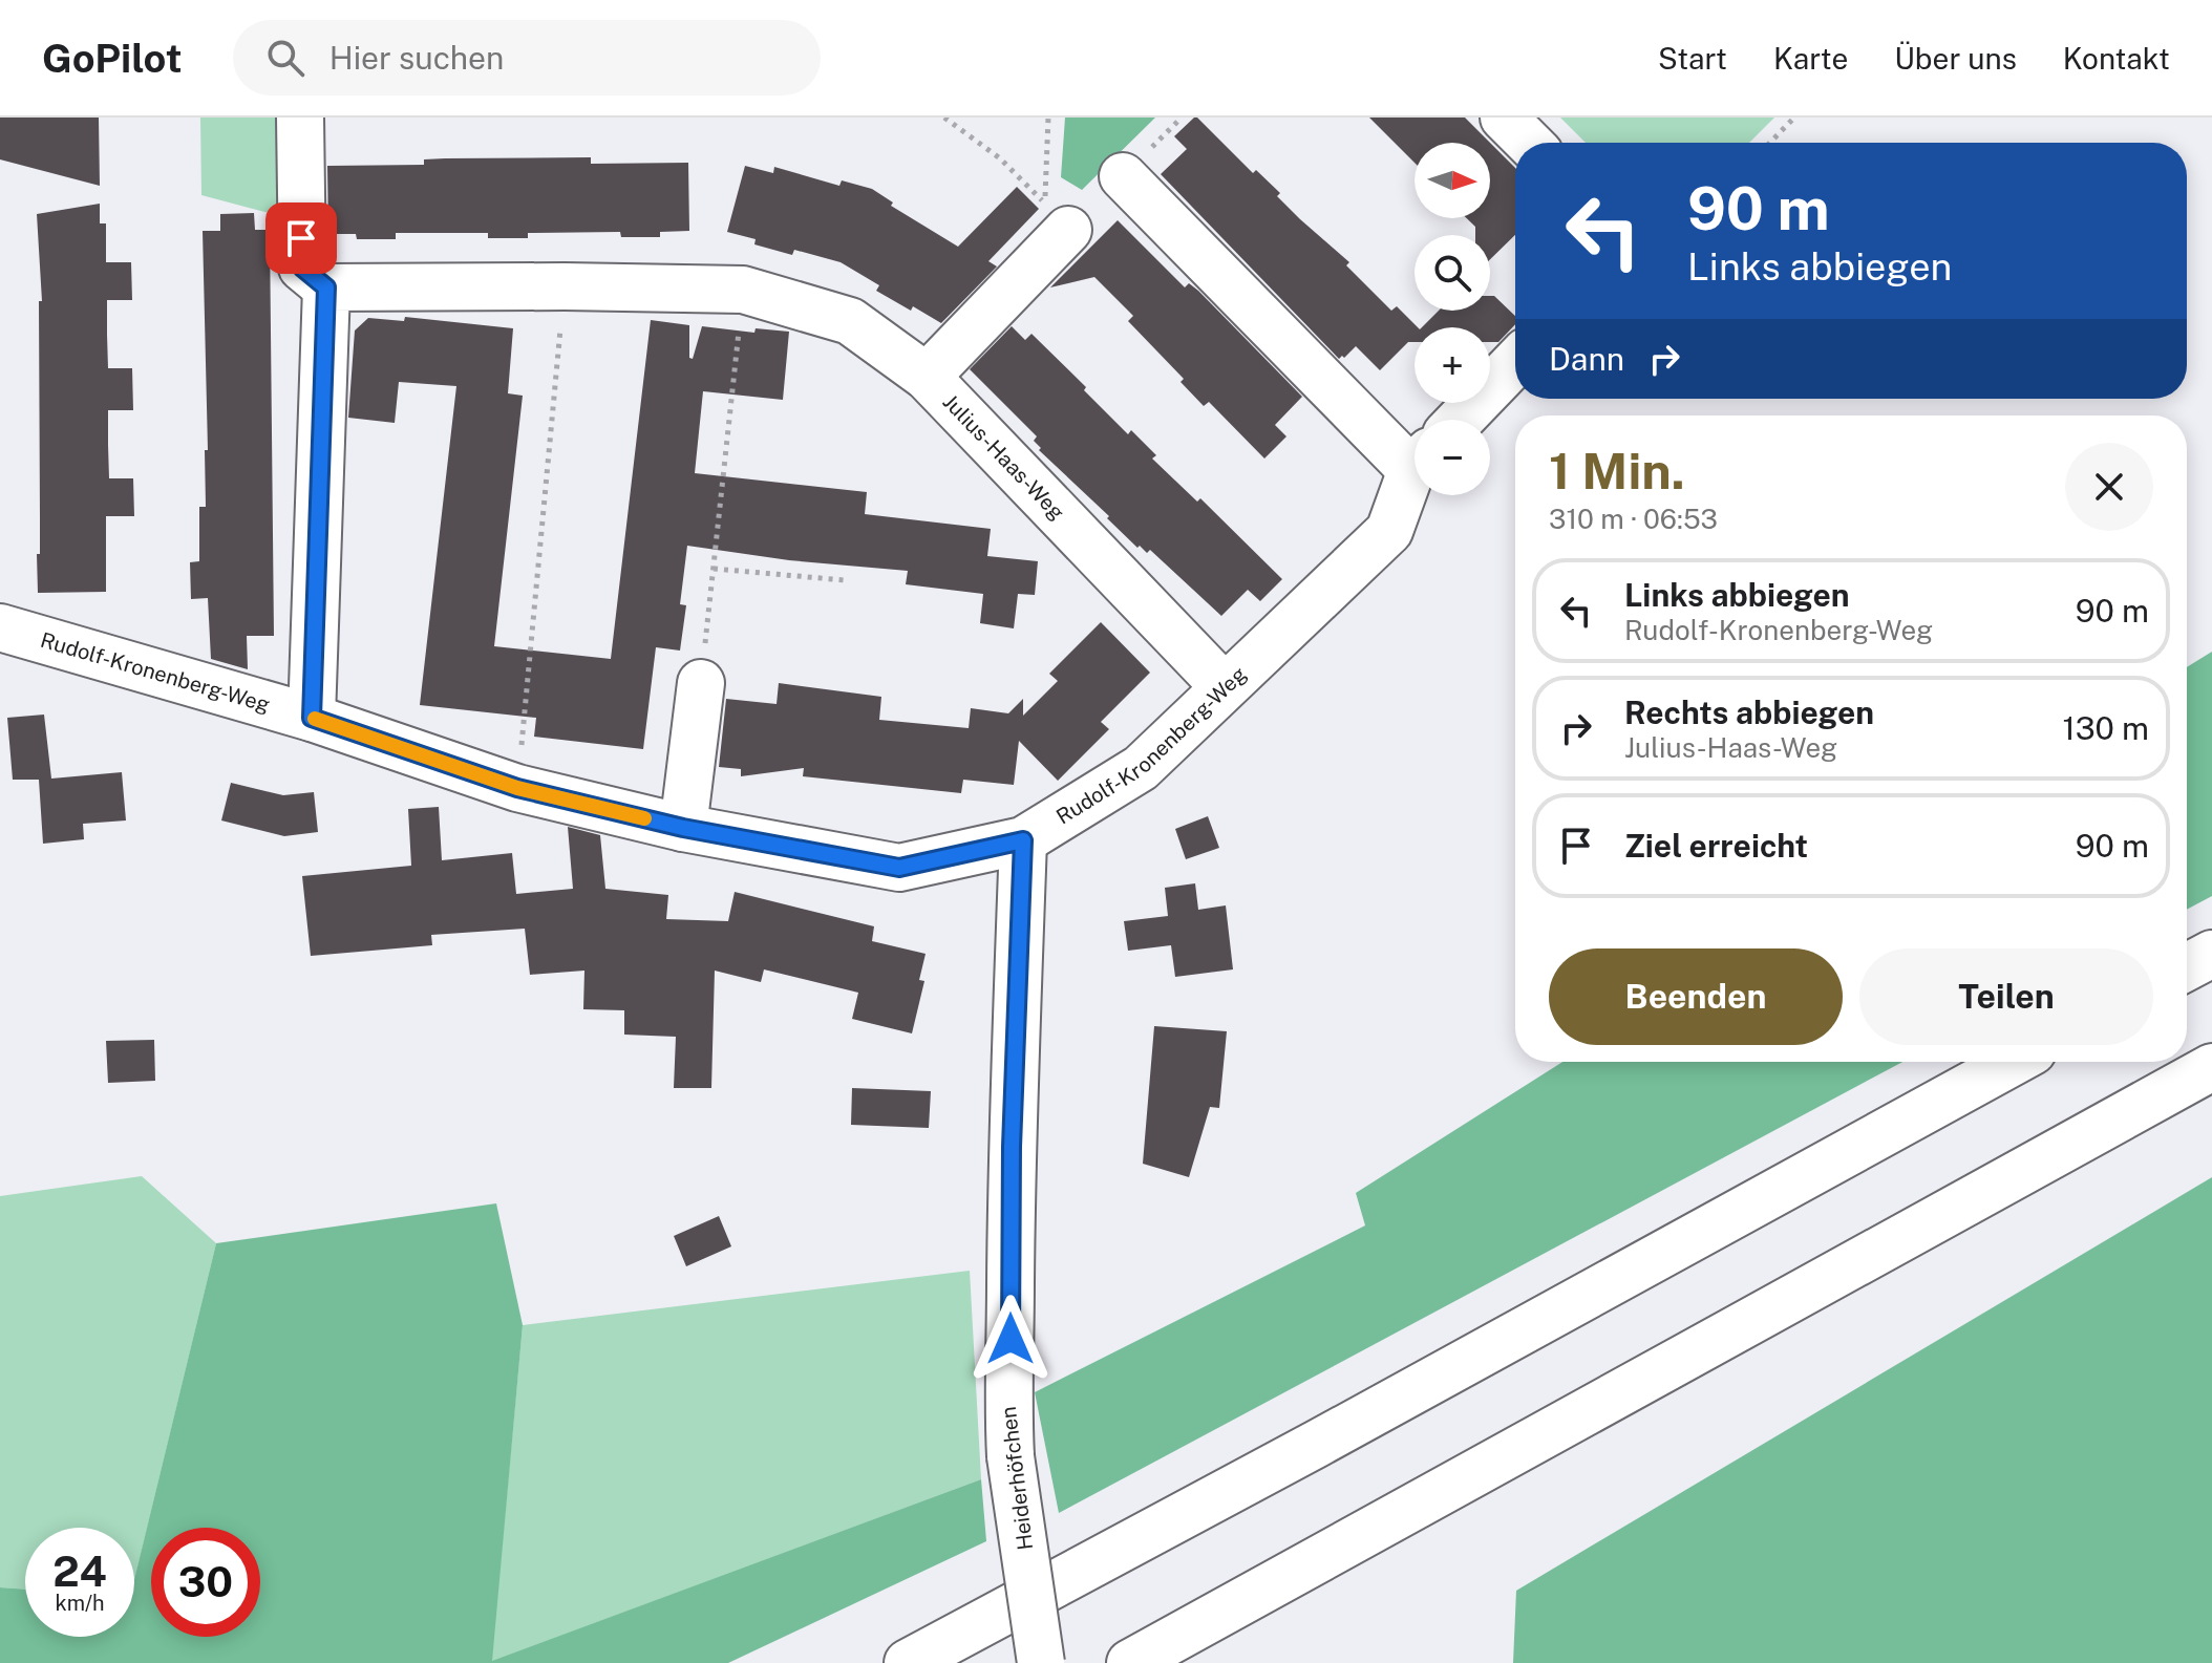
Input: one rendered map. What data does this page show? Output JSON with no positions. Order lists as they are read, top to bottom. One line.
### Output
{"streets":{"main road":["Julius-Haas-Weg","Rudolf-Kronenberg-Weg","Heiderhöfchen"]},"crossings":[["Julius-Haas-Weg","Rudolf-Kronenberg-Weg"],["Rudolf-Kronenberg-Weg","Heiderhöfchen"]],"north":"right","page":{"header":"GoPilot","search":"Hier suchen","nav":["Start","Karte","Über uns","Kontakt"],"map_buttons":["+","−"],"turn":["90 m","Links abbiegen"],"then":"Dann","heading":["1 Min.","310 m · 06:53"],"list":[{"name":"Links abbiegen","note":"Rudolf-Kronenberg-Weg","value":"90 m"},{"name":"Rechts abbiegen","note":"Julius-Haas-Weg","value":"130 m"},{"name":"Ziel erreicht","value":"90 m"}],"buttons":["Beenden","Teilen"],"speed":"24 km/h","limit":"30"}}
